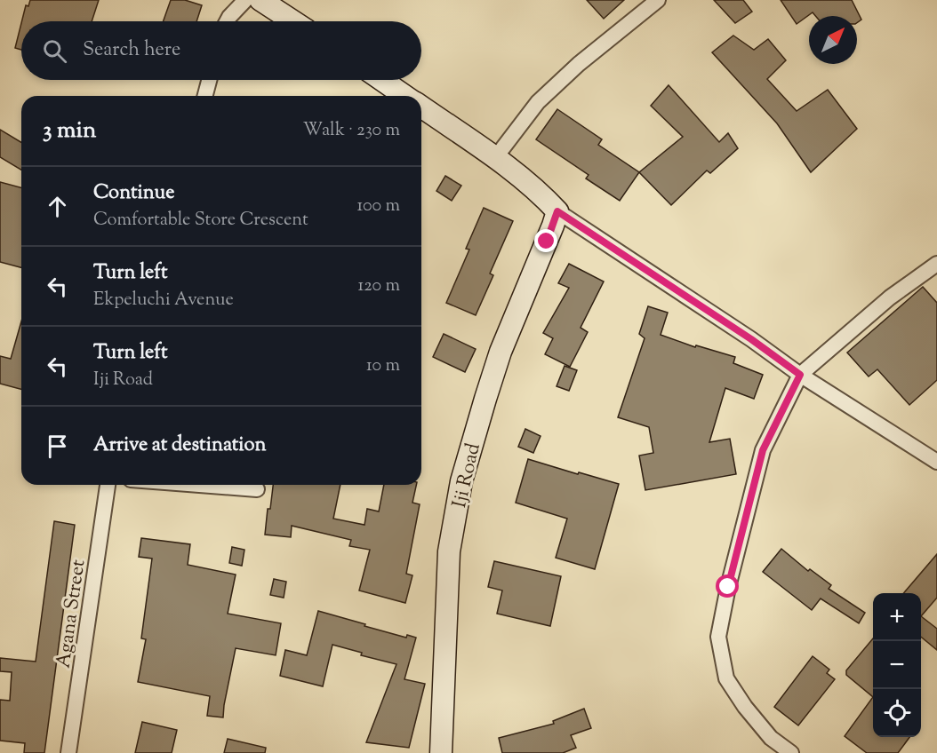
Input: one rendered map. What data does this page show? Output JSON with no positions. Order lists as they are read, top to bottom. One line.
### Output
{"streets":{"street":["Iji Road","Agana Street"]},"north":"top right","page":{"search":"Search here","heading":["3 min","Walk · 230 m"],"list":[["Continue","Comfortable Store Crescent","100 m"],["Turn left","Ekpeluchi Avenue","120 m"],["Turn left","Iji Road","10 m"],"Arrive at destination"],"map_buttons":["+","−"]}}
